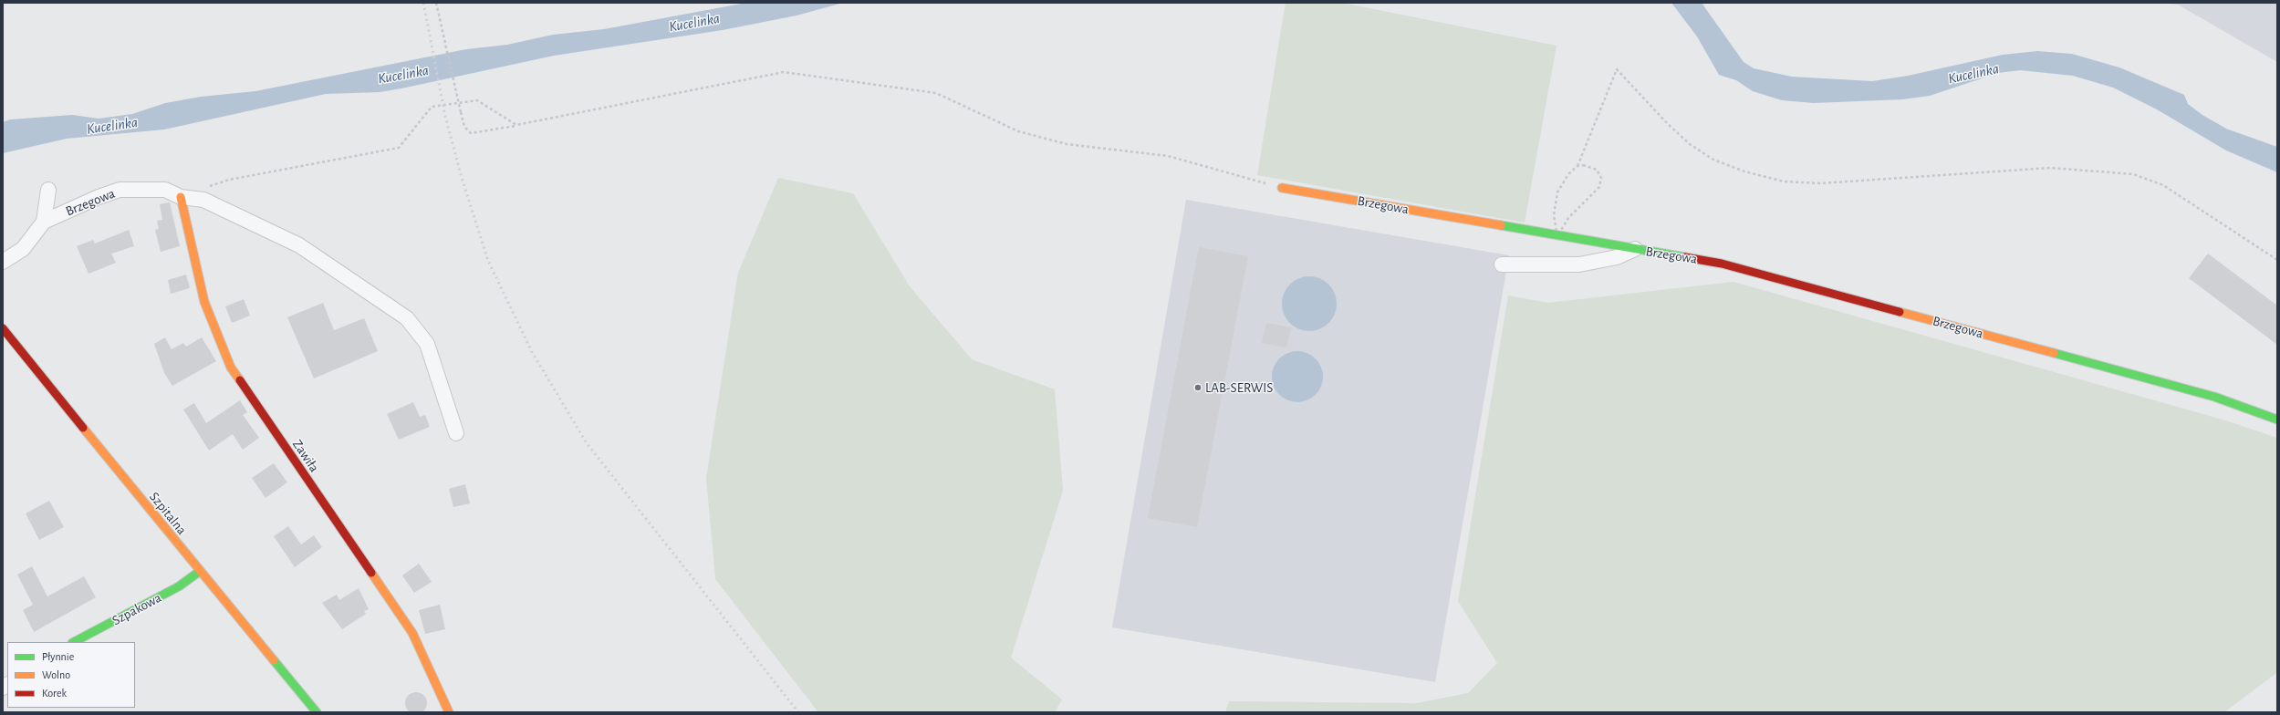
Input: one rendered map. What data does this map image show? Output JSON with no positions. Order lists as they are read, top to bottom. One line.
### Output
{"streets":{"street":["Brzegowa","Zawiła","Szpitalna","Szpakowa"]},"crossings":[["Brzegowa","Zawiła"],["Szpitalna","Szpakowa"]],"water":["Kucelinka"],"places":["LAB-SERWIS"],"legend":["Płynnie","Wolno","Korek"]}
